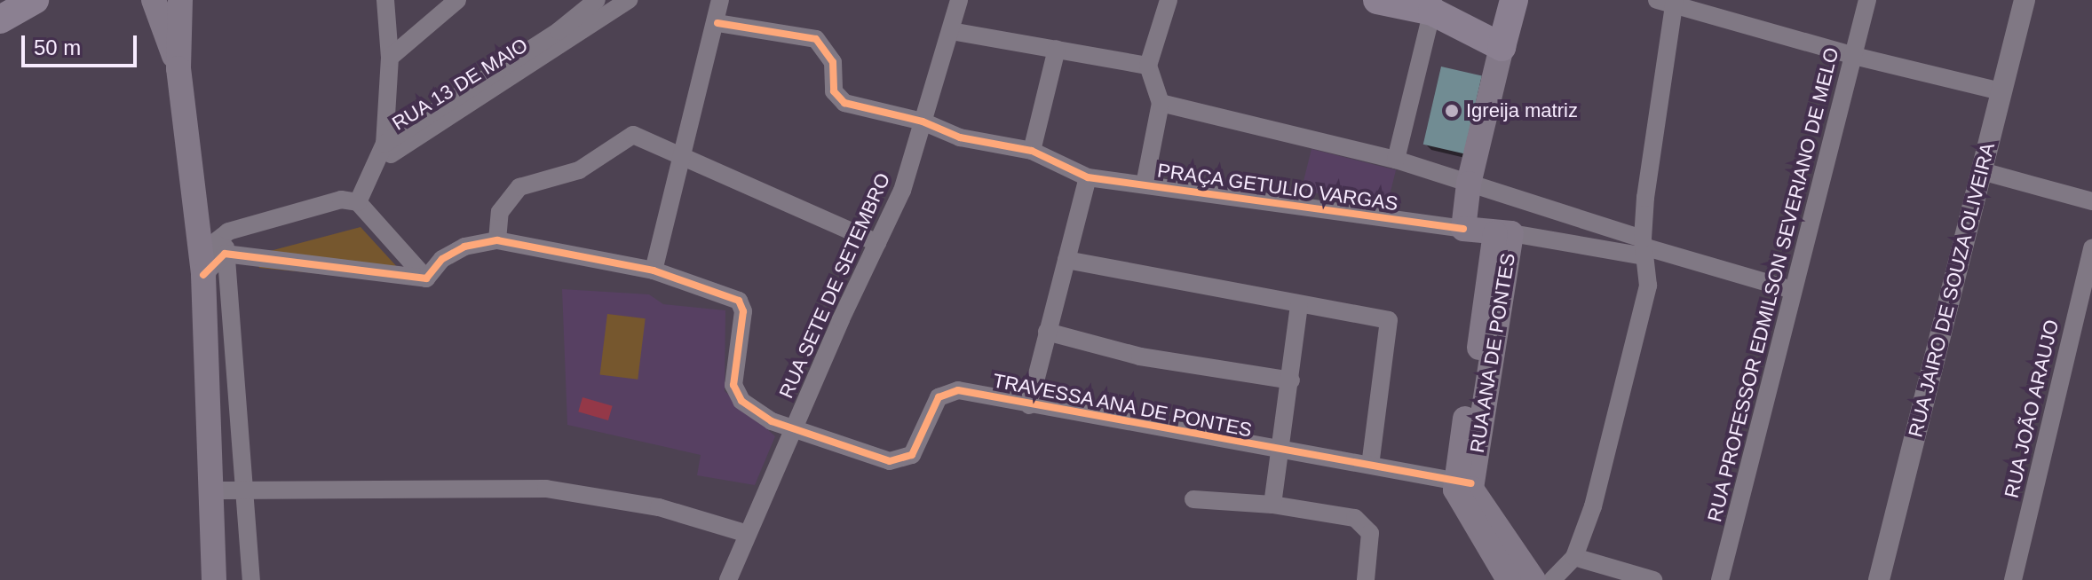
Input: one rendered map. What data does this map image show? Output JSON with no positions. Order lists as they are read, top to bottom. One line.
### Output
{"streets":{"main road":["PRAÇA GETULIO VARGAS","RUA ANA DE PONTES"],"street":["RUA 13 DE MAIO","RUA PROFESSOR EDMILSON SEVERIANO DE MELO","RUA SETE DE SETEMBRO","RUA JAIRO DE SOUZA OLIVEIRA","TRAVESSA ANA DE PONTES","RUA JOÃO ARAUJO"]},"crossings":[["PRAÇA GETULIO VARGAS","RUA PROFESSOR EDMILSON SEVERIANO DE MELO"],["PRAÇA GETULIO VARGAS","RUA SETE DE SETEMBRO"],["PRAÇA GETULIO VARGAS","RUA ANA DE PONTES"],["RUA SETE DE SETEMBRO","TRAVESSA ANA DE PONTES"],["RUA ANA DE PONTES","TRAVESSA ANA DE PONTES"]],"places":["Igreija matriz"],"scale_bar":"50 m"}
